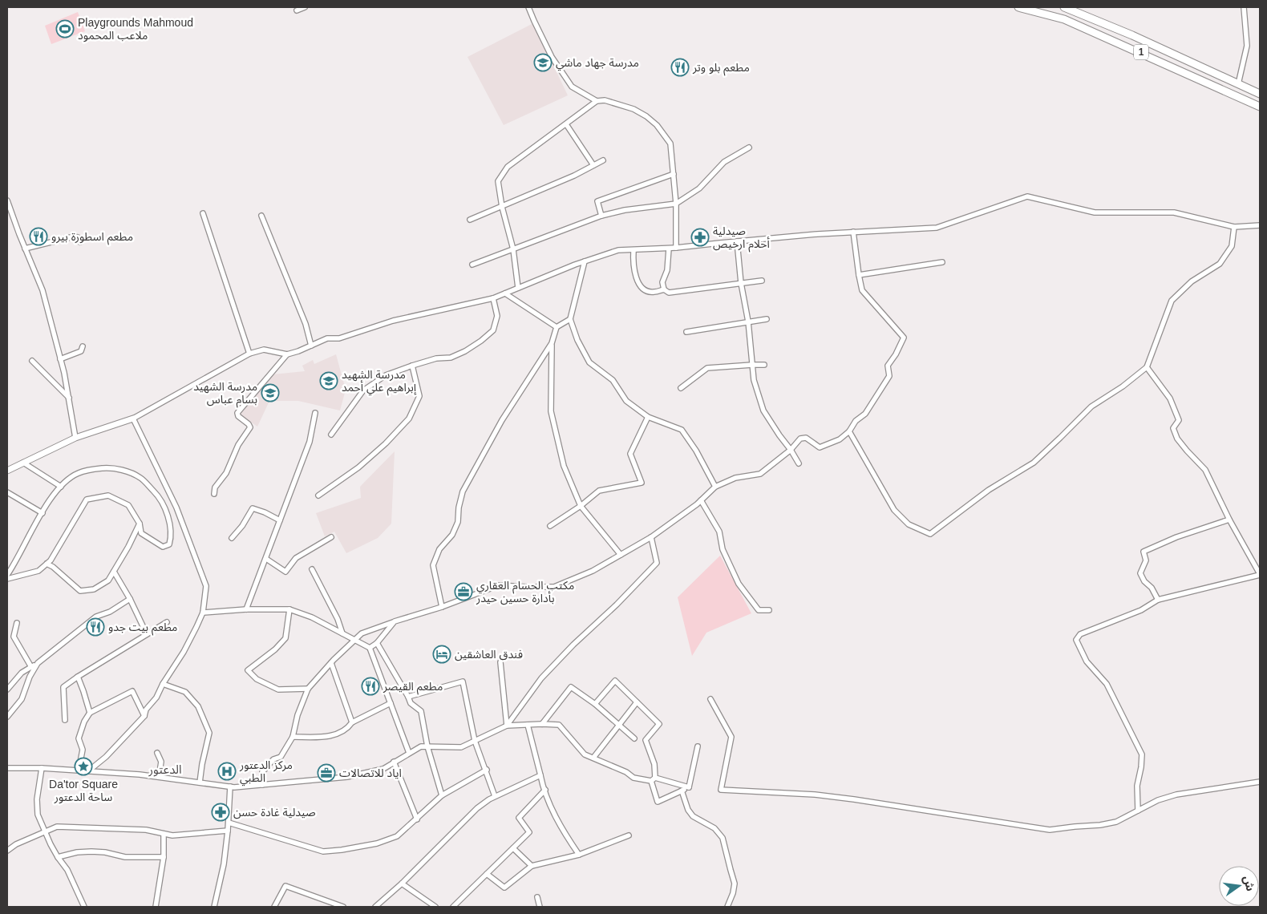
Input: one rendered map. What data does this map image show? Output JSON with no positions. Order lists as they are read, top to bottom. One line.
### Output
{"streets":{"main road":["1"]},"districts":["الدعتور"],"places":{"sports":["Playgrounds Mahmoud ملاعب المحمود"],"school or university":["مدرسة جهاد ماشي","مدرسة الشهيد إبراهيم علي أحمد","مدرسة الشهيد بسام عباس"],"restaurant":["مطعم بلو وتر","مطعم اسطورة بيرو","مطعم بيت جدو","مطعم القيصر"],"pharmacy":["صيدلية أحلام ارخيص","صيدلية غادة حسن"],"office":["مكتب الحسام العقاري بأدارة حسين حيدر","اياد للاتصالات"],"hotel":["فندق العاشقين"],"place":["Da'tor Square ساحة الدعتور"],"hospital":["مركز الدعتور الطبي"]},"north":"right"}
